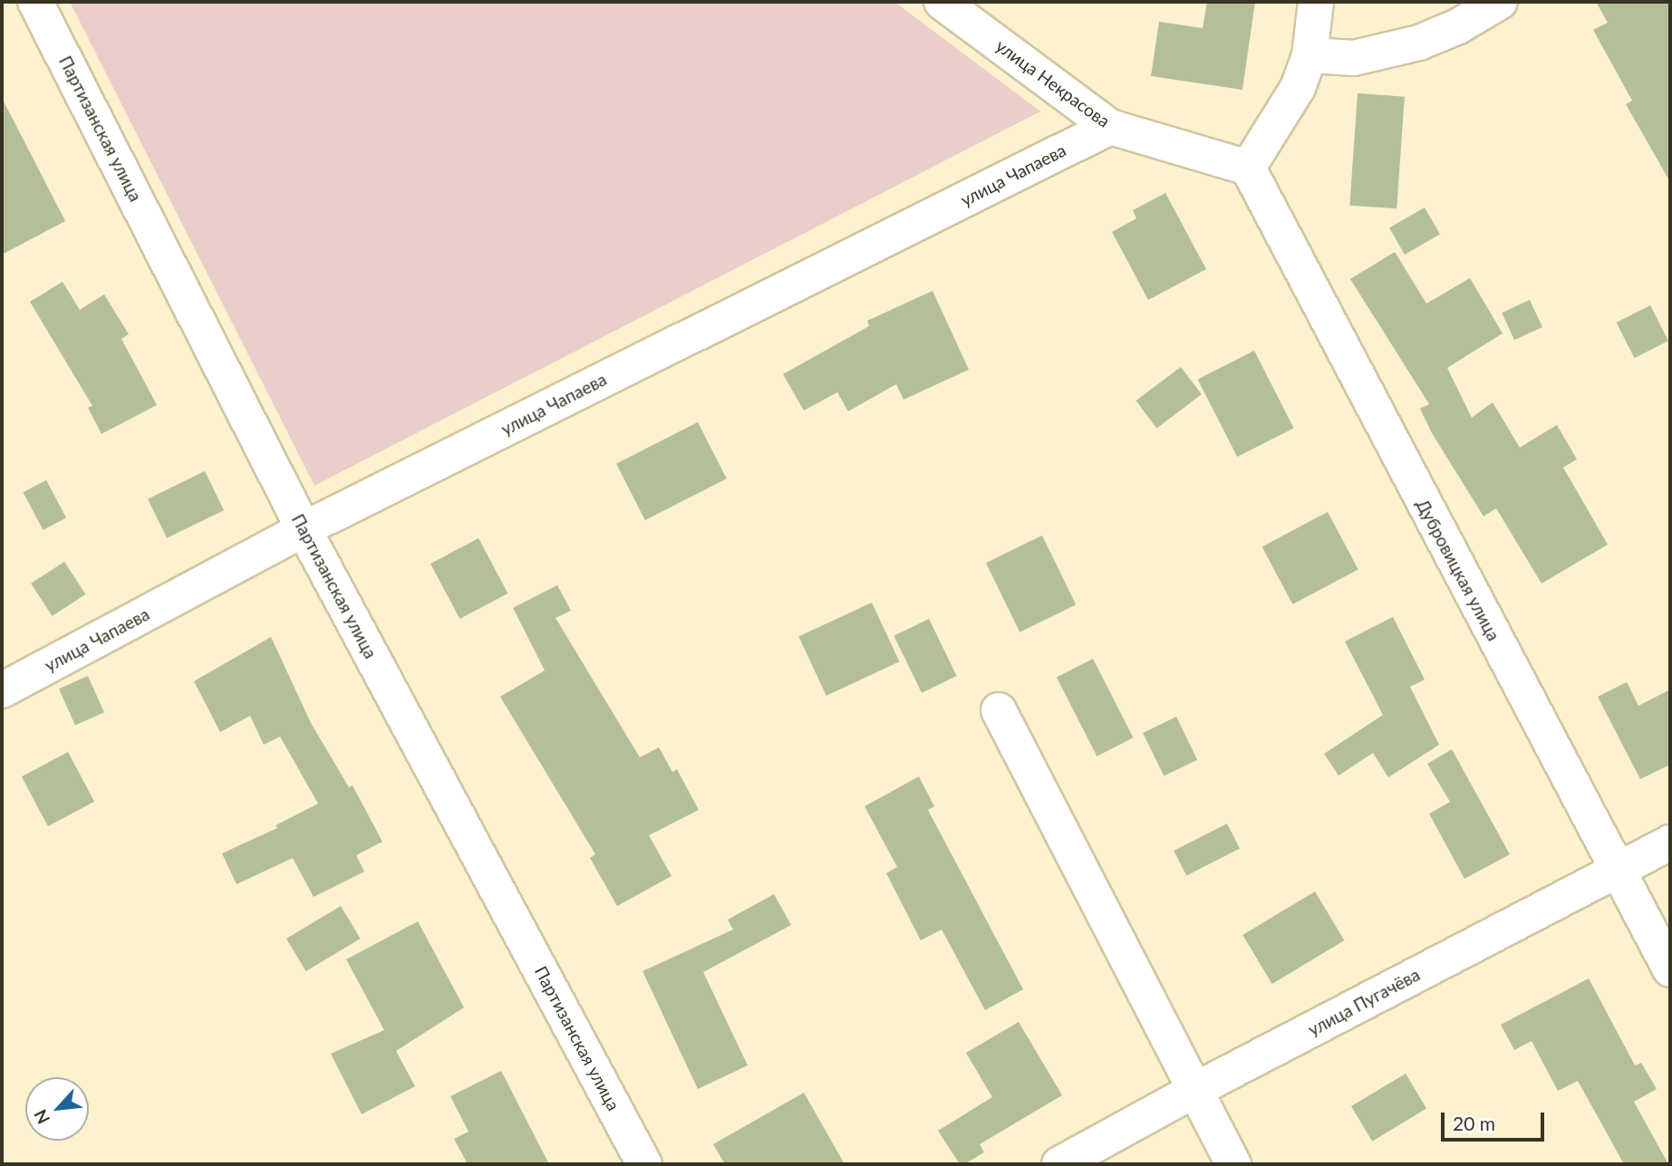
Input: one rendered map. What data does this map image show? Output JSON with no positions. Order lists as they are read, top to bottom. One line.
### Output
{"streets":{"street":["улица Некрасова","Партизанская улица","улица Чапаева","Дубровицкая улица","улица Пугачёва"]},"crossings":[["улица Некрасова","улица Чапаева"],["улица Некрасова","Дубровицкая улица"],["Партизанская улица","улица Чапаева"],["Дубровицкая улица","улица Пугачёва"]],"scale_bar":"20 m","north":"bottom left"}
